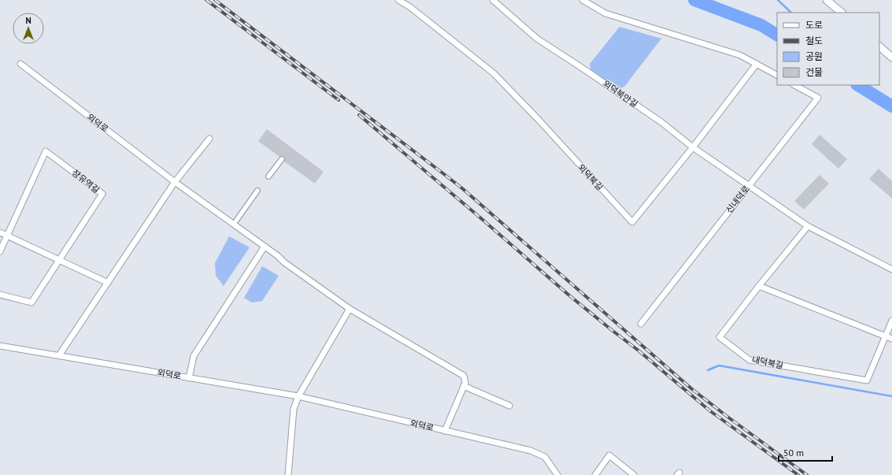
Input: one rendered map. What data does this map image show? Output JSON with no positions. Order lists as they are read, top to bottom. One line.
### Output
{"streets":{"street":["외덕북안길","외덕로","외덕북길","장유역길","신내덕로","내덕북길"]},"crossings":[["외덕북안길","외덕북길"],["외덕북안길","신내덕로"]],"legend":["도로","철도","공원","건물"],"scale_bar":"50 m","north":"top"}
